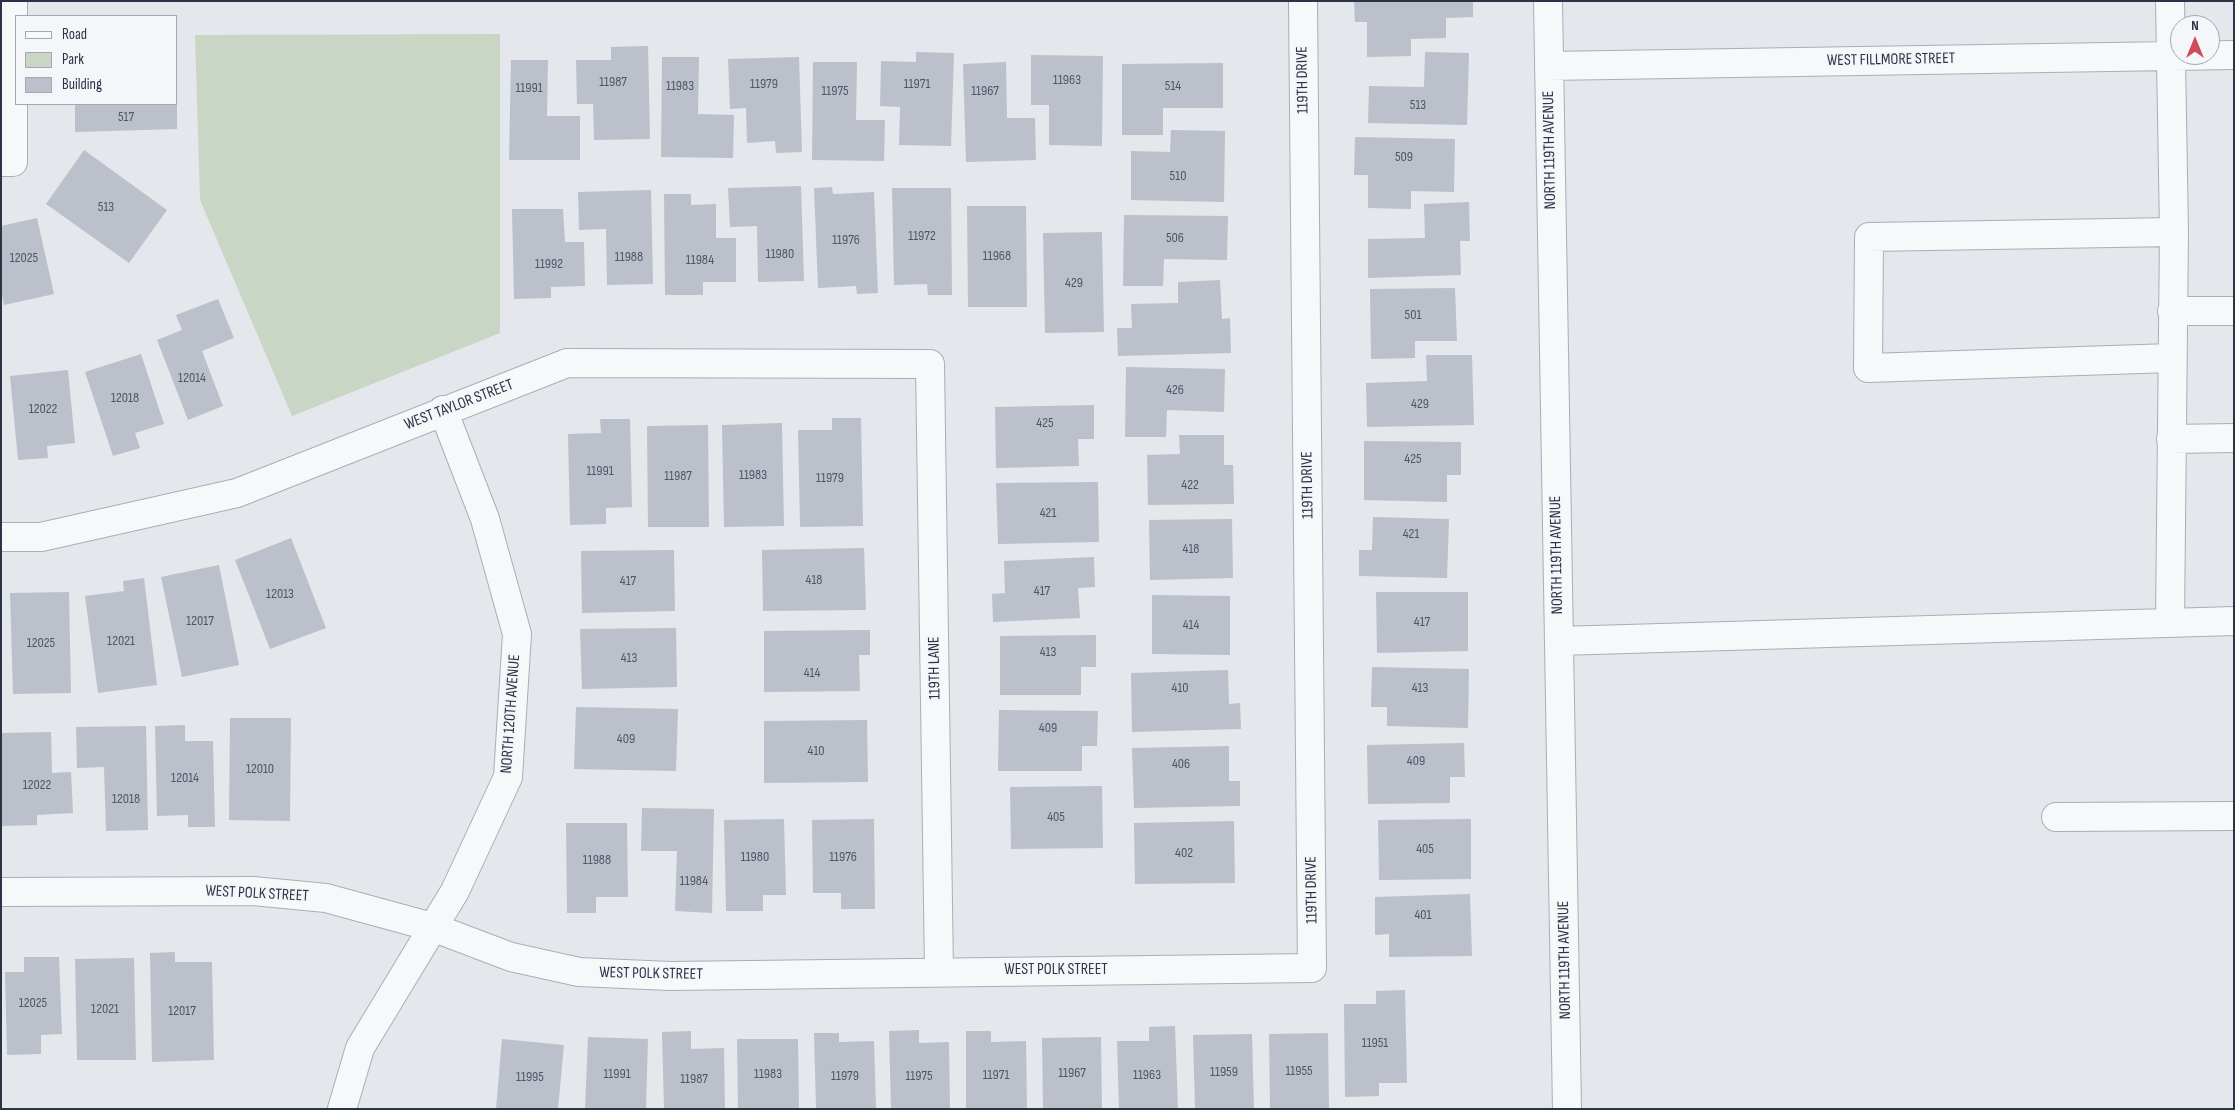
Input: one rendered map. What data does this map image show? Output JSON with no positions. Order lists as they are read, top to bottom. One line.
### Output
{"streets":{"street":["WEST FILLMORE STREET","119TH DRIVE","NORTH 119TH AVENUE","WEST TAYLOR STREET","119TH LANE","NORTH 120TH AVENUE","WEST POLK STREET"]},"crossings":[["WEST FILLMORE STREET","NORTH 119TH AVENUE"],["119TH DRIVE","WEST POLK STREET"],["WEST TAYLOR STREET","119TH LANE"],["WEST TAYLOR STREET","NORTH 120TH AVENUE"],["119TH LANE","WEST POLK STREET"],["NORTH 120TH AVENUE","WEST POLK STREET"]],"house_numbers":["11963","11987","11979","11971","11983","514","11991","11975","11967","513","517","509","510","513","11972","506","11976","11980","11968","11988","12025","11984","11992","429","501","12014","426","12018","429","12022","425","425","11991","11983","11987","11979","422","421","421","418","418","417","417","12013","12017","417","414","12021","12025","413","413","414","410","413","409","409","410","409","406","12010","12014","12022","12018","405","405","402","11980","11976","11988","11984","401","12025","12021","12017","11951","11955","11959","11967","11991","11983","11971","11963","11979","11975","11995","11987"],"legend":["Road","Park","Building"],"north":"top"}
